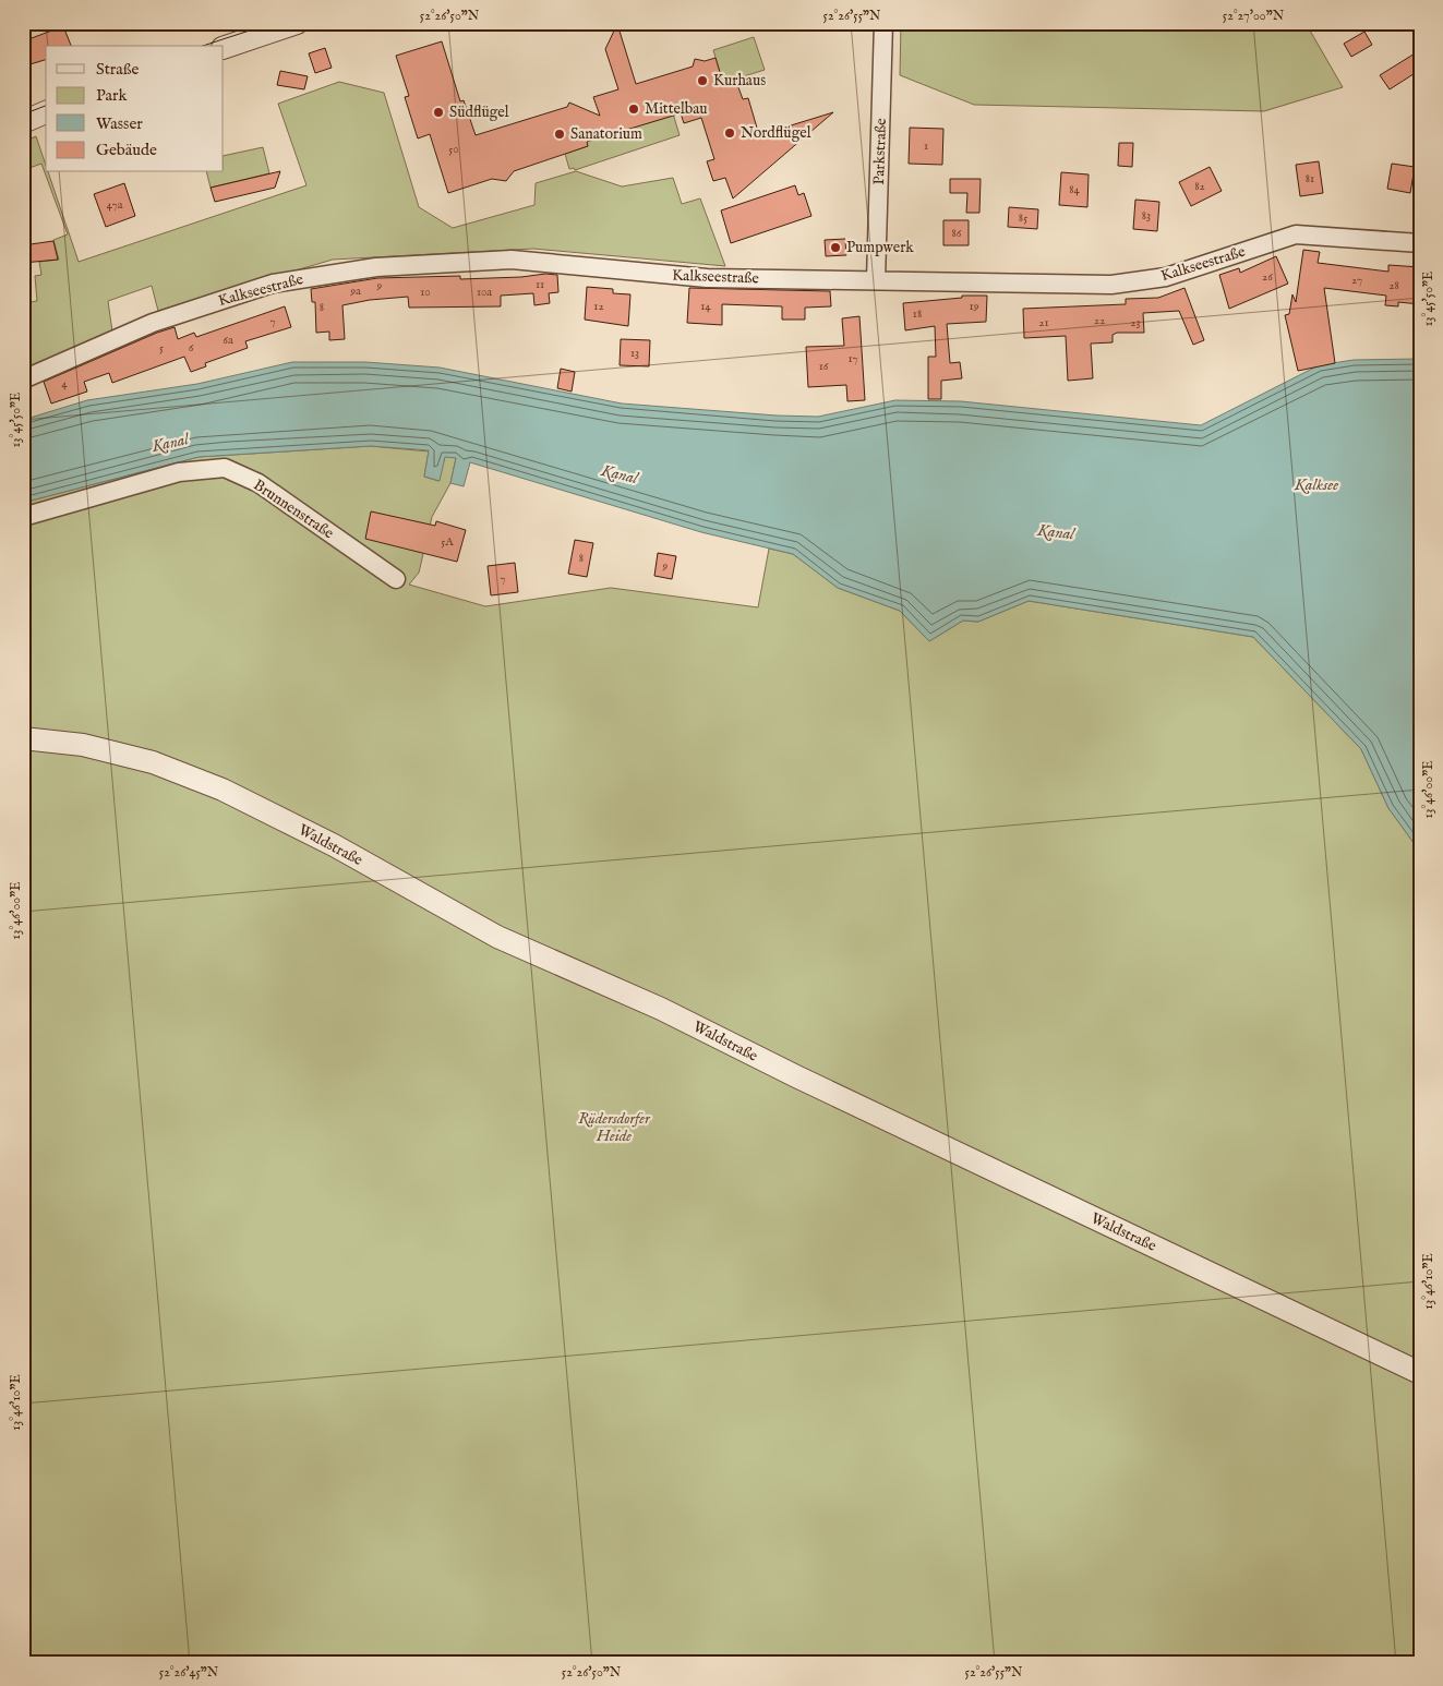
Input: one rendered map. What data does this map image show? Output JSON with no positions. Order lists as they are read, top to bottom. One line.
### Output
{"streets":{"street":["Parkstraße","Kalkseestraße","Brunnenstraße","Waldstraße"]},"crossings":[["Parkstraße","Kalkseestraße"]],"water":["Kanal","Kalksee"],"parks":["Rüdersdorfer Heide"],"places":["Kurhaus","Mittelbau","Südflügel","Nordflügel","Sanatorium","Pumpwerk"],"house_numbers":["1","50","81","82","84","47a","83","85","86","26","27","11","9","28","9a","10","10a","12","14","19","8","18","22","7","21","23","6a","5","6","13","17","16","4","5A","8","9","7"],"legend":["Straße","Park","Wasser","Gebäude"],"coordinates":["52°26'50\"N","52°26'55\"N","52°27'00\"N","13°45'50\"E","13°46'00\"E","13°46'10\"E","52°26'45\"N"]}
